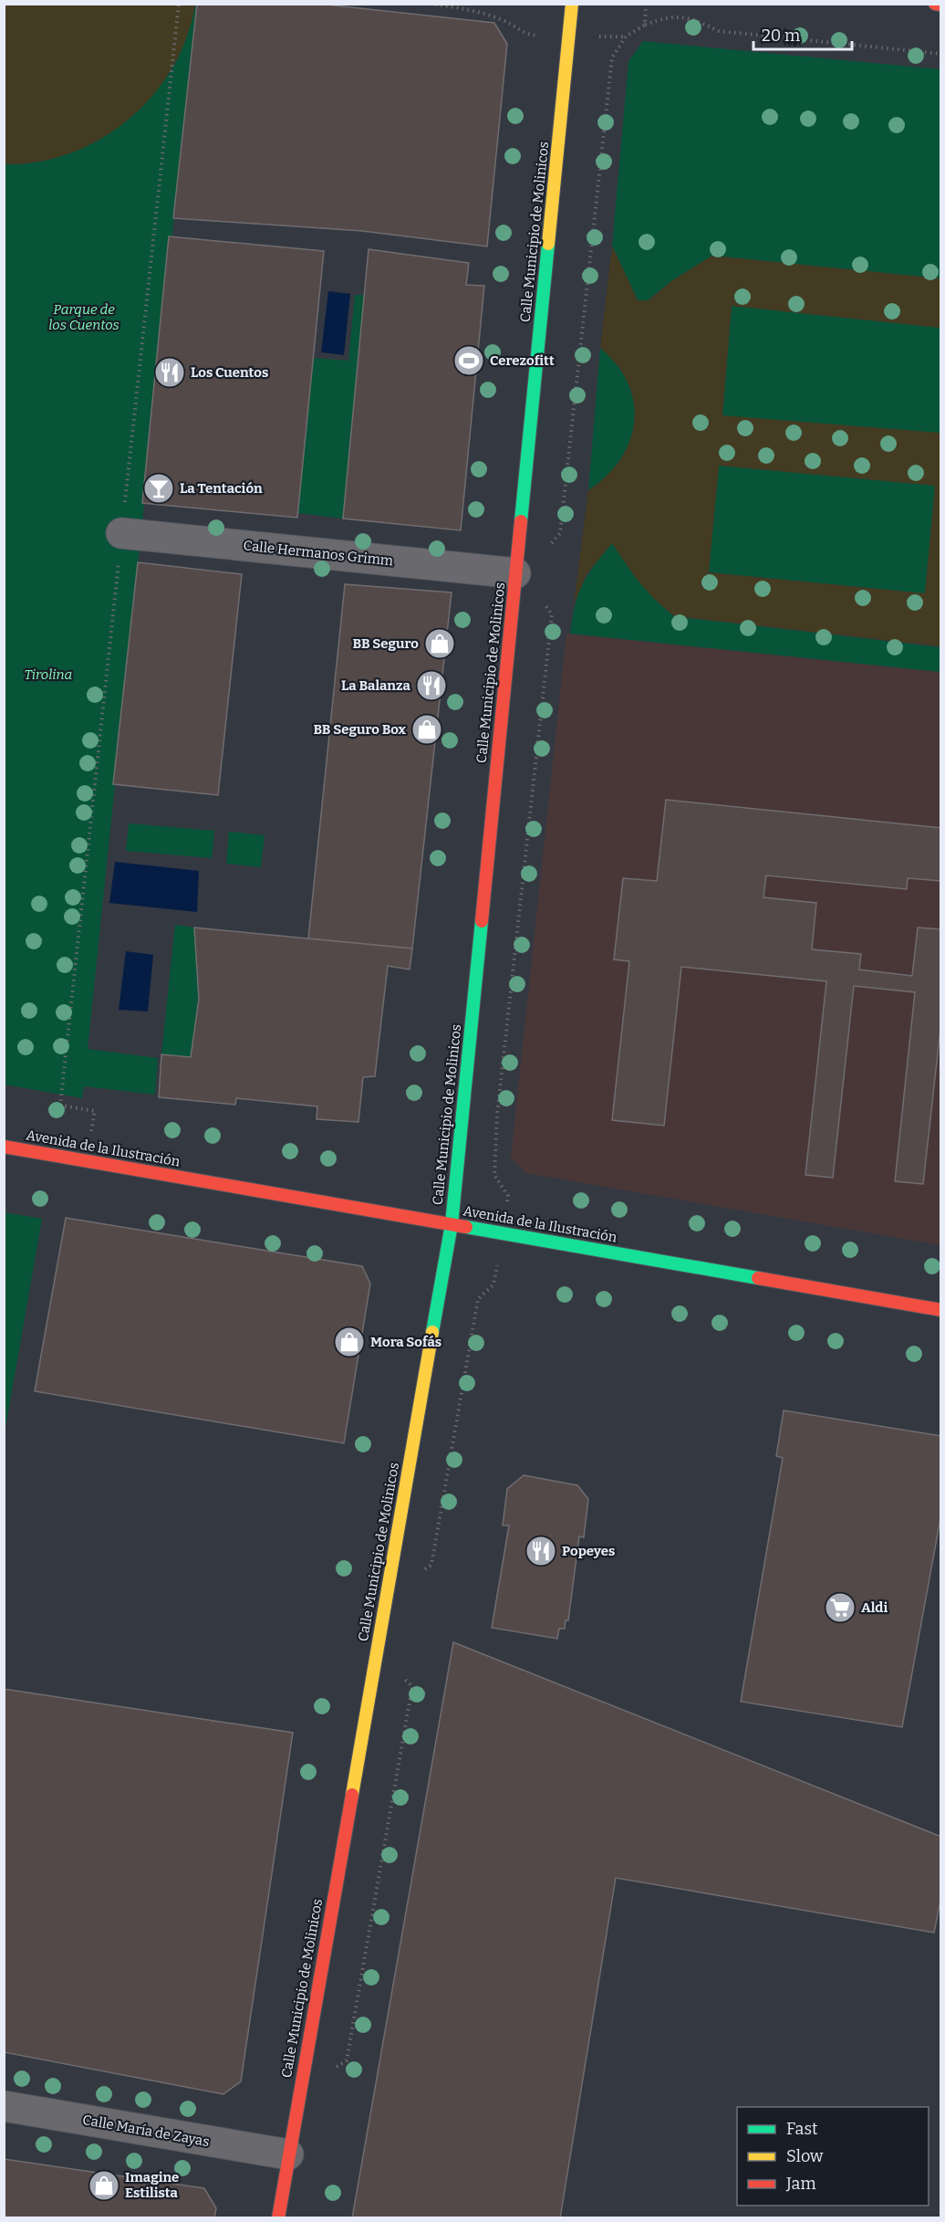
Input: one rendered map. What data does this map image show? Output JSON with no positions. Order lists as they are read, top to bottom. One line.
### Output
{"streets":{"street":["Calle Municipio de Molinicos","Calle Hermanos Grimm","Avenida de la Ilustración","Calle María de Zayas"]},"crossings":[["Calle Municipio de Molinicos","Calle Hermanos Grimm"],["Calle Municipio de Molinicos","Avenida de la Ilustración"],["Calle Municipio de Molinicos","Calle María de Zayas"]],"parks":["Parque de los Cuentos","Tirolina"],"places":{"sports":["Cerezofitt"],"restaurant":["Los Cuentos","La Balanza","Popeyes"],"bar":["La Tentación"],"shop":["BB Seguro","BB Seguro Box","Mora Sofás","Imagine Estilista"],"supermarket":["Aldi"]},"legend":["Fast","Slow","Jam"],"scale_bar":"20 m"}
